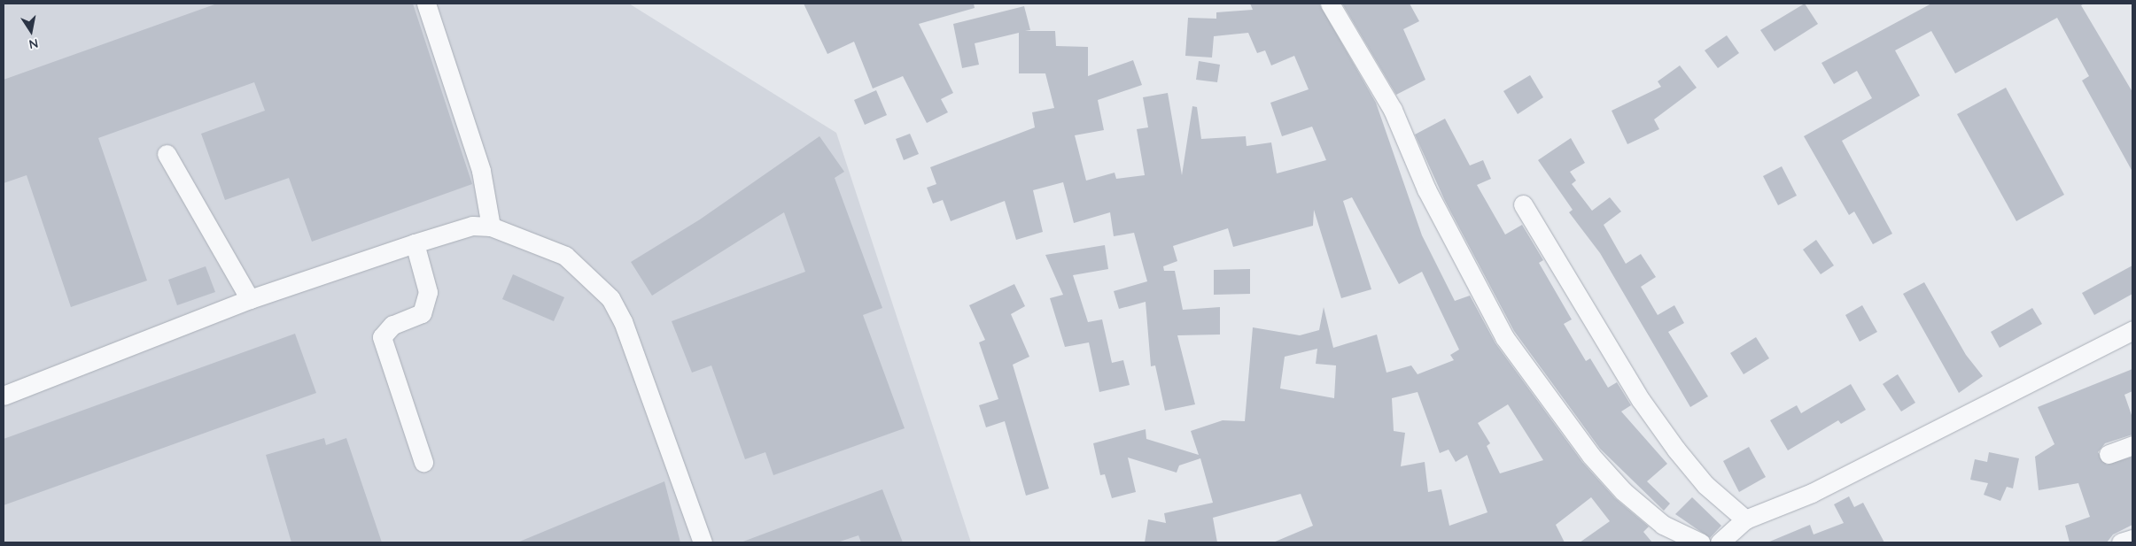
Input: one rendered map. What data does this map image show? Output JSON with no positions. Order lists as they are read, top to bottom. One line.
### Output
{"north":"bottom"}
